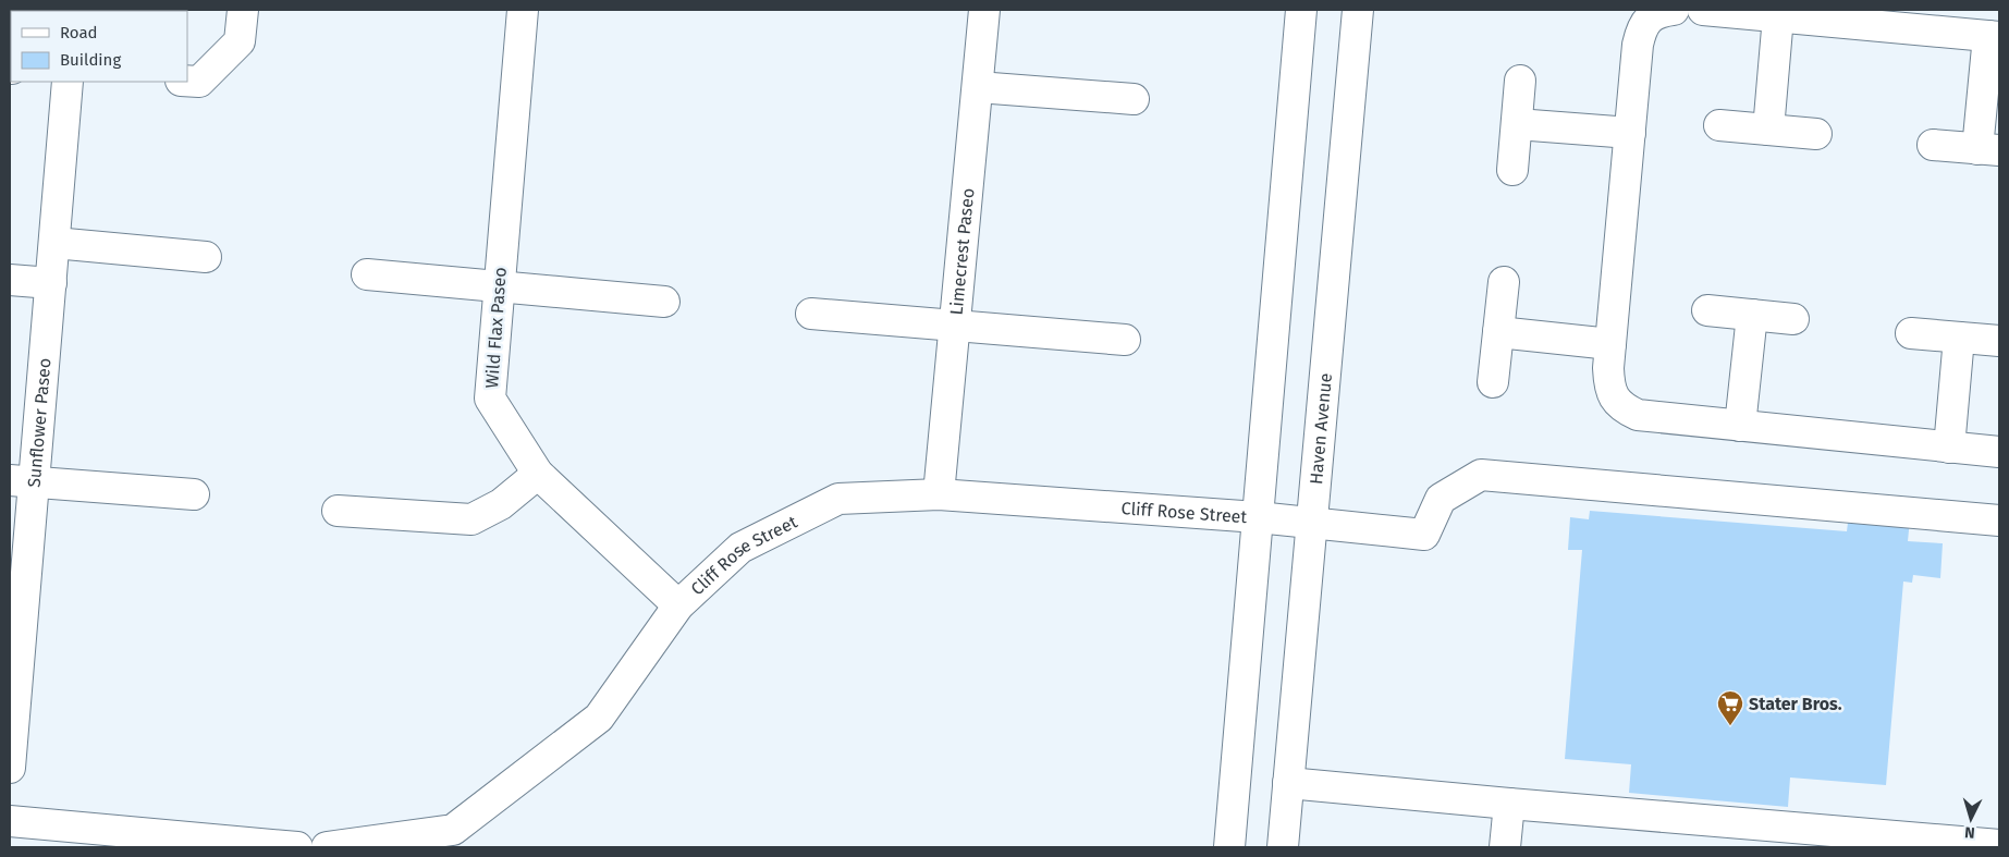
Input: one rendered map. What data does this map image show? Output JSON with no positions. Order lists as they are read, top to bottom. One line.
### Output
{"streets":{"street":["Limecrest Paseo","Wild Flax Paseo","Sunflower Paseo","Haven Avenue","Cliff Rose Street"]},"crossings":[["Limecrest Paseo","Cliff Rose Street"],["Wild Flax Paseo","Cliff Rose Street"],["Haven Avenue","Cliff Rose Street"]],"places":{"supermarket":["Stater Bros."]},"legend":["Road","Building"],"north":"bottom"}
